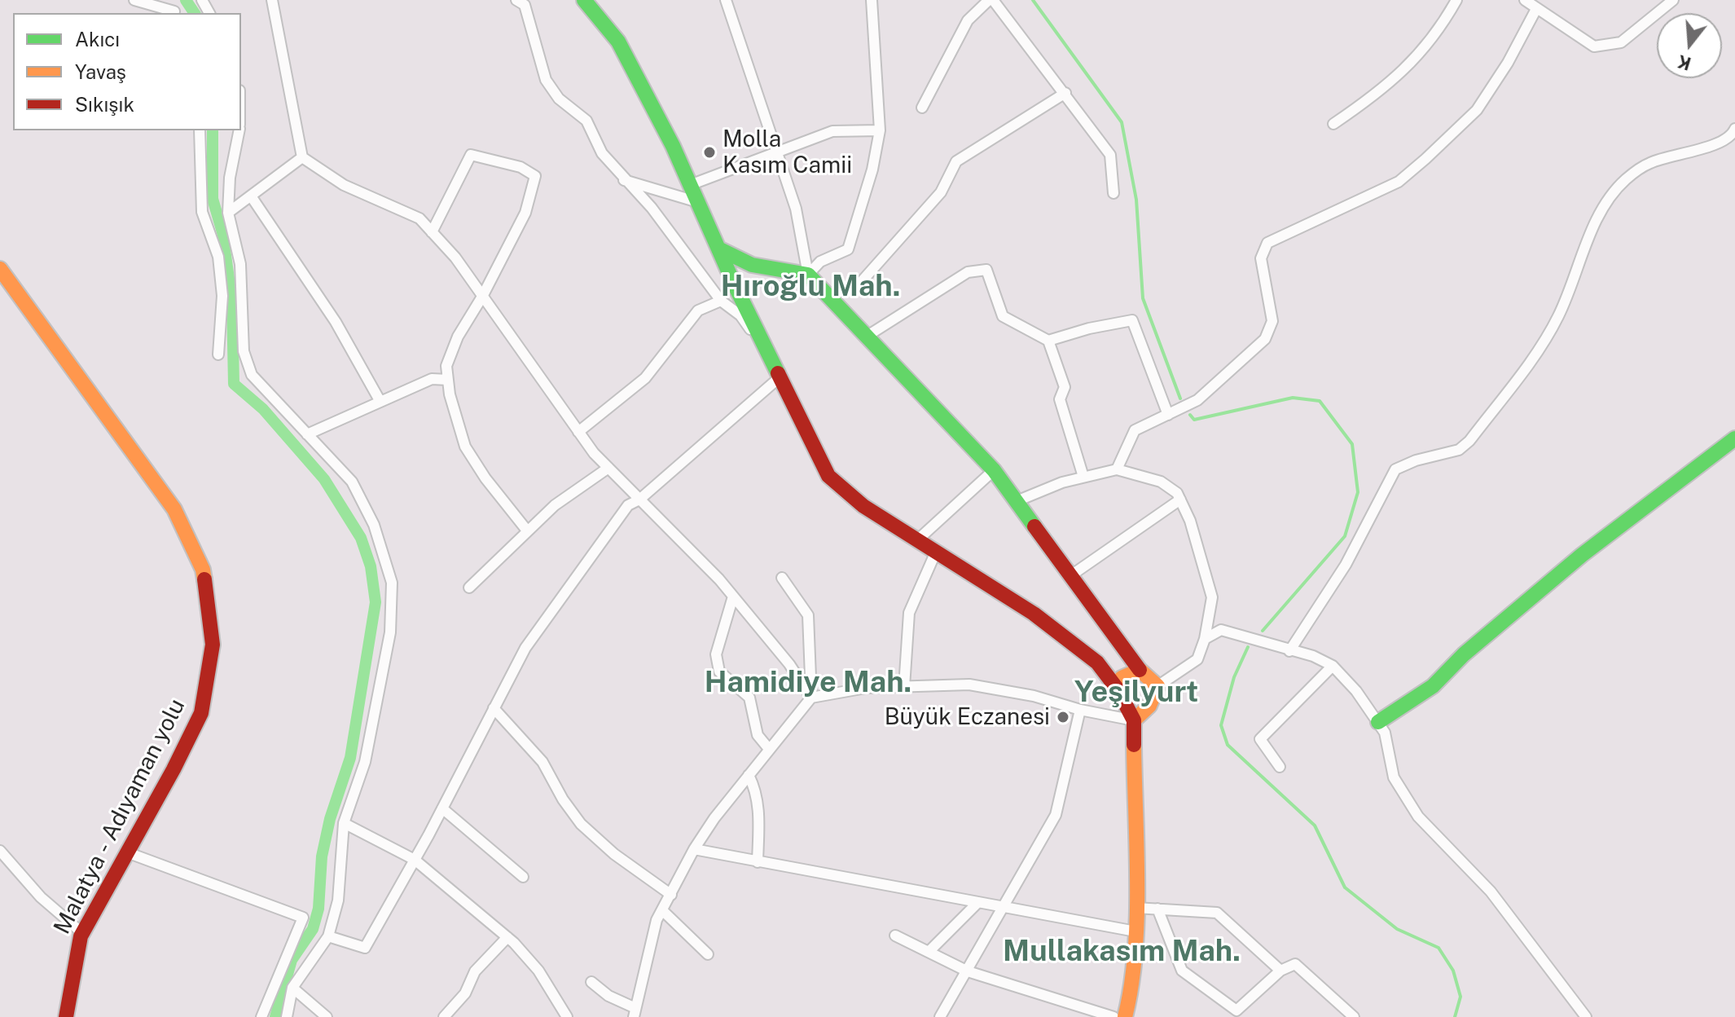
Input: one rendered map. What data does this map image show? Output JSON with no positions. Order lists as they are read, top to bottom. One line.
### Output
{"streets":{"main road":["Malatya - Adıyaman yolu"]},"districts":["Hıroğlu Mah.","Hamidiye Mah.","Yeşilyurt","Mullakasım Mah."],"places":["Molla Kasım Camii","Büyük Eczanesi"],"legend":["Akıcı","Yavaş","Sıkışık"],"north":"bottom"}
